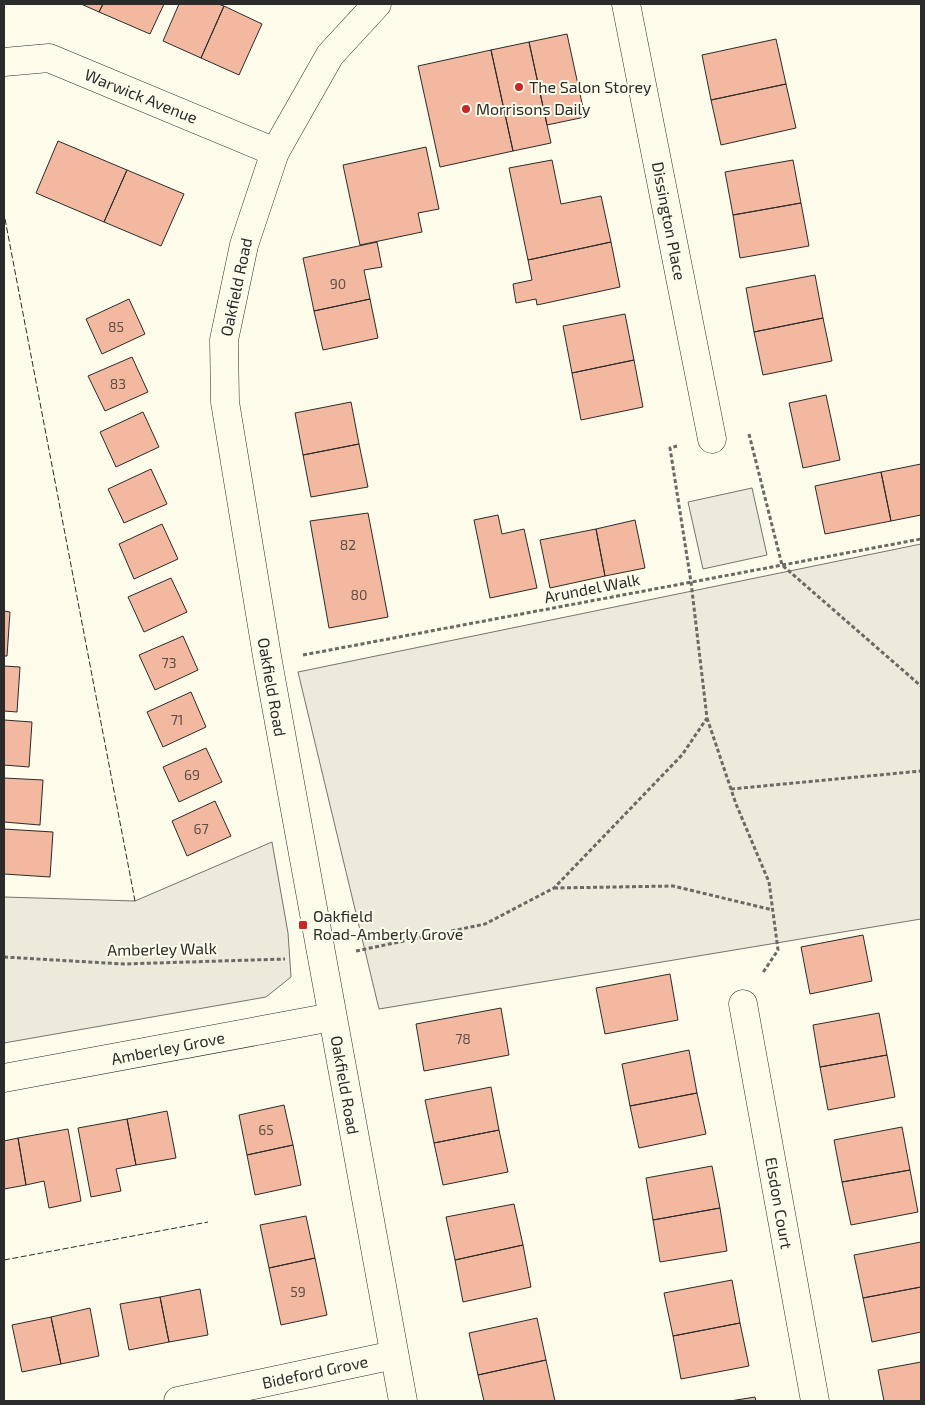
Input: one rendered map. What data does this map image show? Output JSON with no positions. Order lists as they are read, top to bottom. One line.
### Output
{"streets":{"street":["Warwick Avenue","Dissington Place","Oakfield Road","Amberley Grove","Elsdon Court","Bideford Grove"],"path":["Arundel Walk","Amberley Walk"]},"crossings":[["Warwick Avenue","Oakfield Road"],["Oakfield Road","Arundel Walk"],["Oakfield Road","Amberley Walk"],["Oakfield Road","Amberley Grove"],["Oakfield Road","Bideford Grove"]],"places":{"other":["The Salon Storey","Morrisons Daily"],"transit":["Oakfield Road-Amberly Grove"]},"house_numbers":["90","85","83","82","80","73","71","69","67","78","65","59"]}
